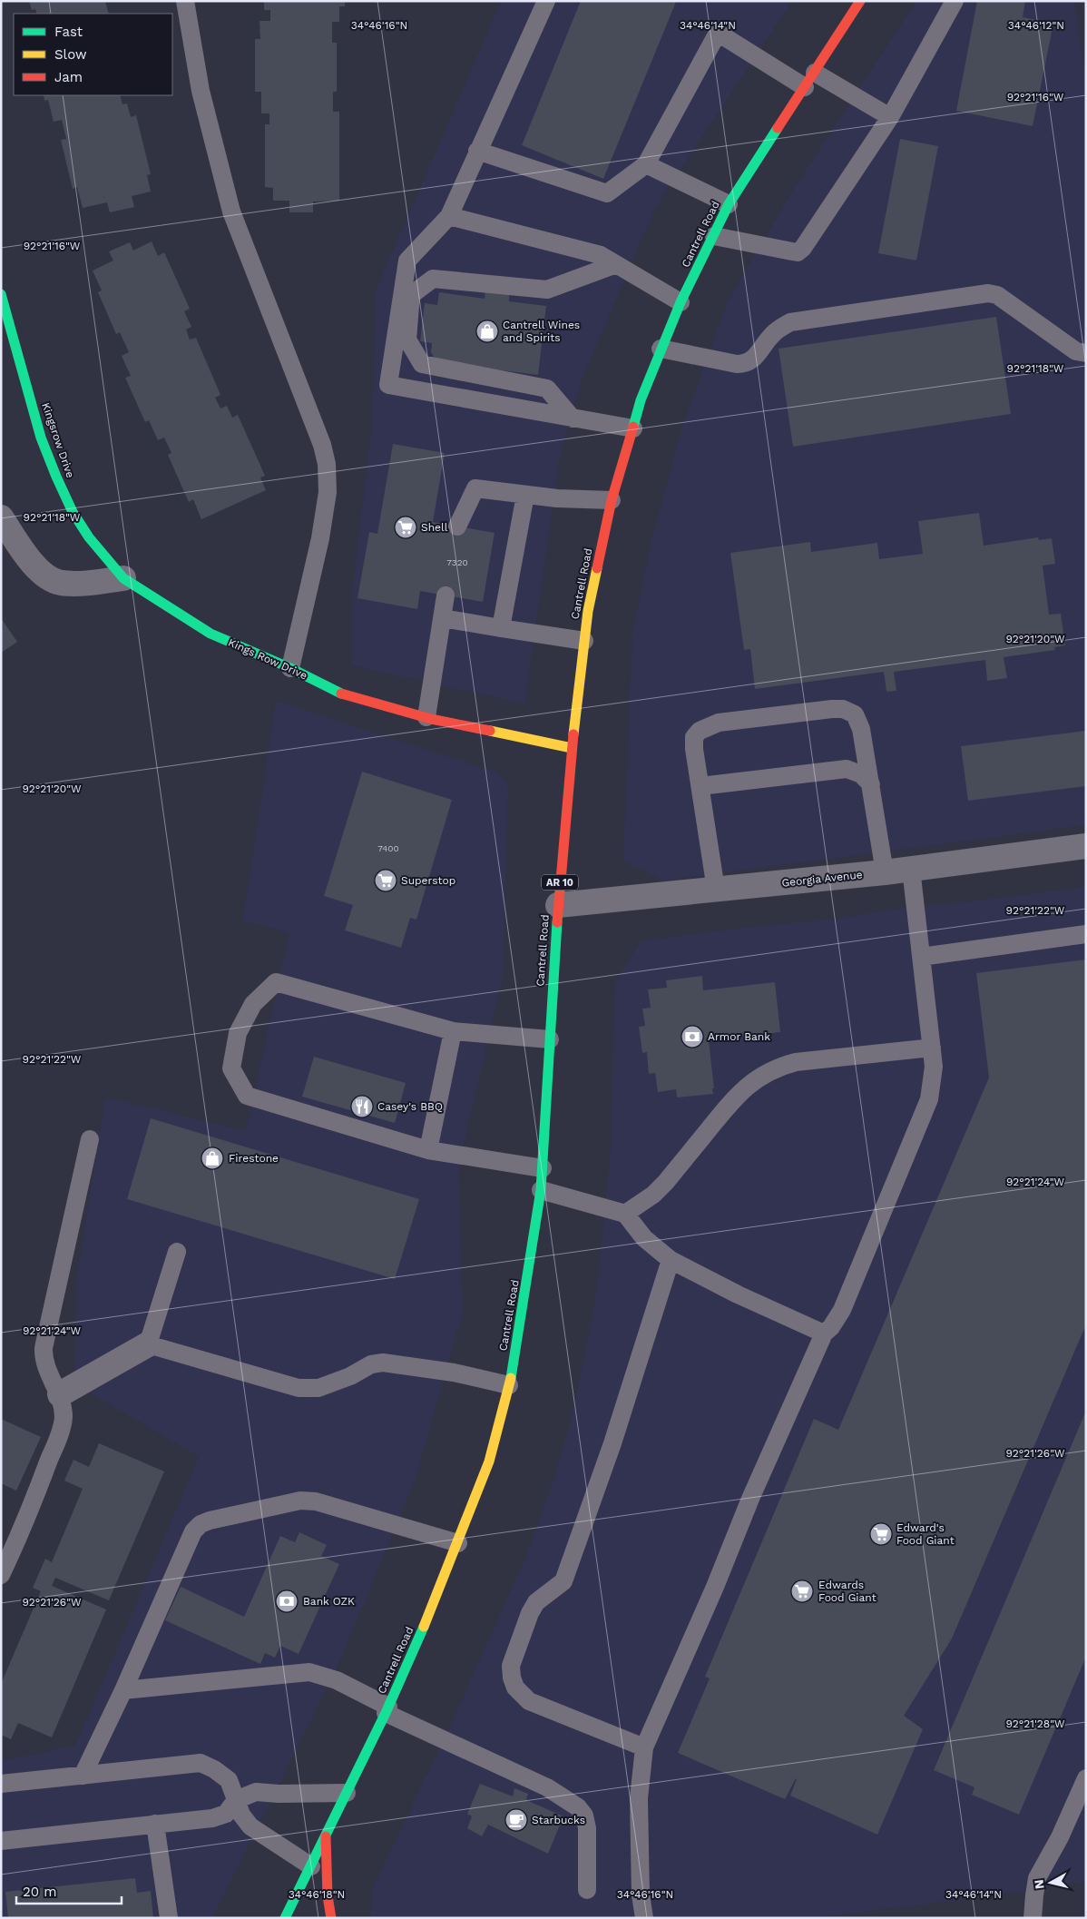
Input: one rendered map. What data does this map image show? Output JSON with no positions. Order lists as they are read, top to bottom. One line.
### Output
{"streets":{"main road":["Cantrell Road","Kingsrow Drive","Kings Row Drive","AR 10"],"street":["Georgia Avenue"]},"crossings":[["Cantrell Road","Kings Row Drive"],["Cantrell Road","Georgia Avenue"],["Kingsrow Drive","Kings Row Drive"]],"places":{"shop":["Cantrell Wines and Spirits","Firestone"],"supermarket":["Shell","Superstop","Edward's Food Giant","Edwards Food Giant"],"bank":["Armor Bank","Bank OZK"],"restaurant":["Casey's BBQ"],"cafe":["Starbucks"]},"house_numbers":["7320","7400"],"legend":["Fast","Slow","Jam"],"scale_bar":"20 m","north":"left","coordinates":["34°46'16\"N","34°46'14\"N","34°46'12\"N","92°21'16\"W","92°21'18\"W","92°21'20\"W","92°21'22\"W","92°21'24\"W","92°21'26\"W","92°21'28\"W","34°46'18\"N"]}
